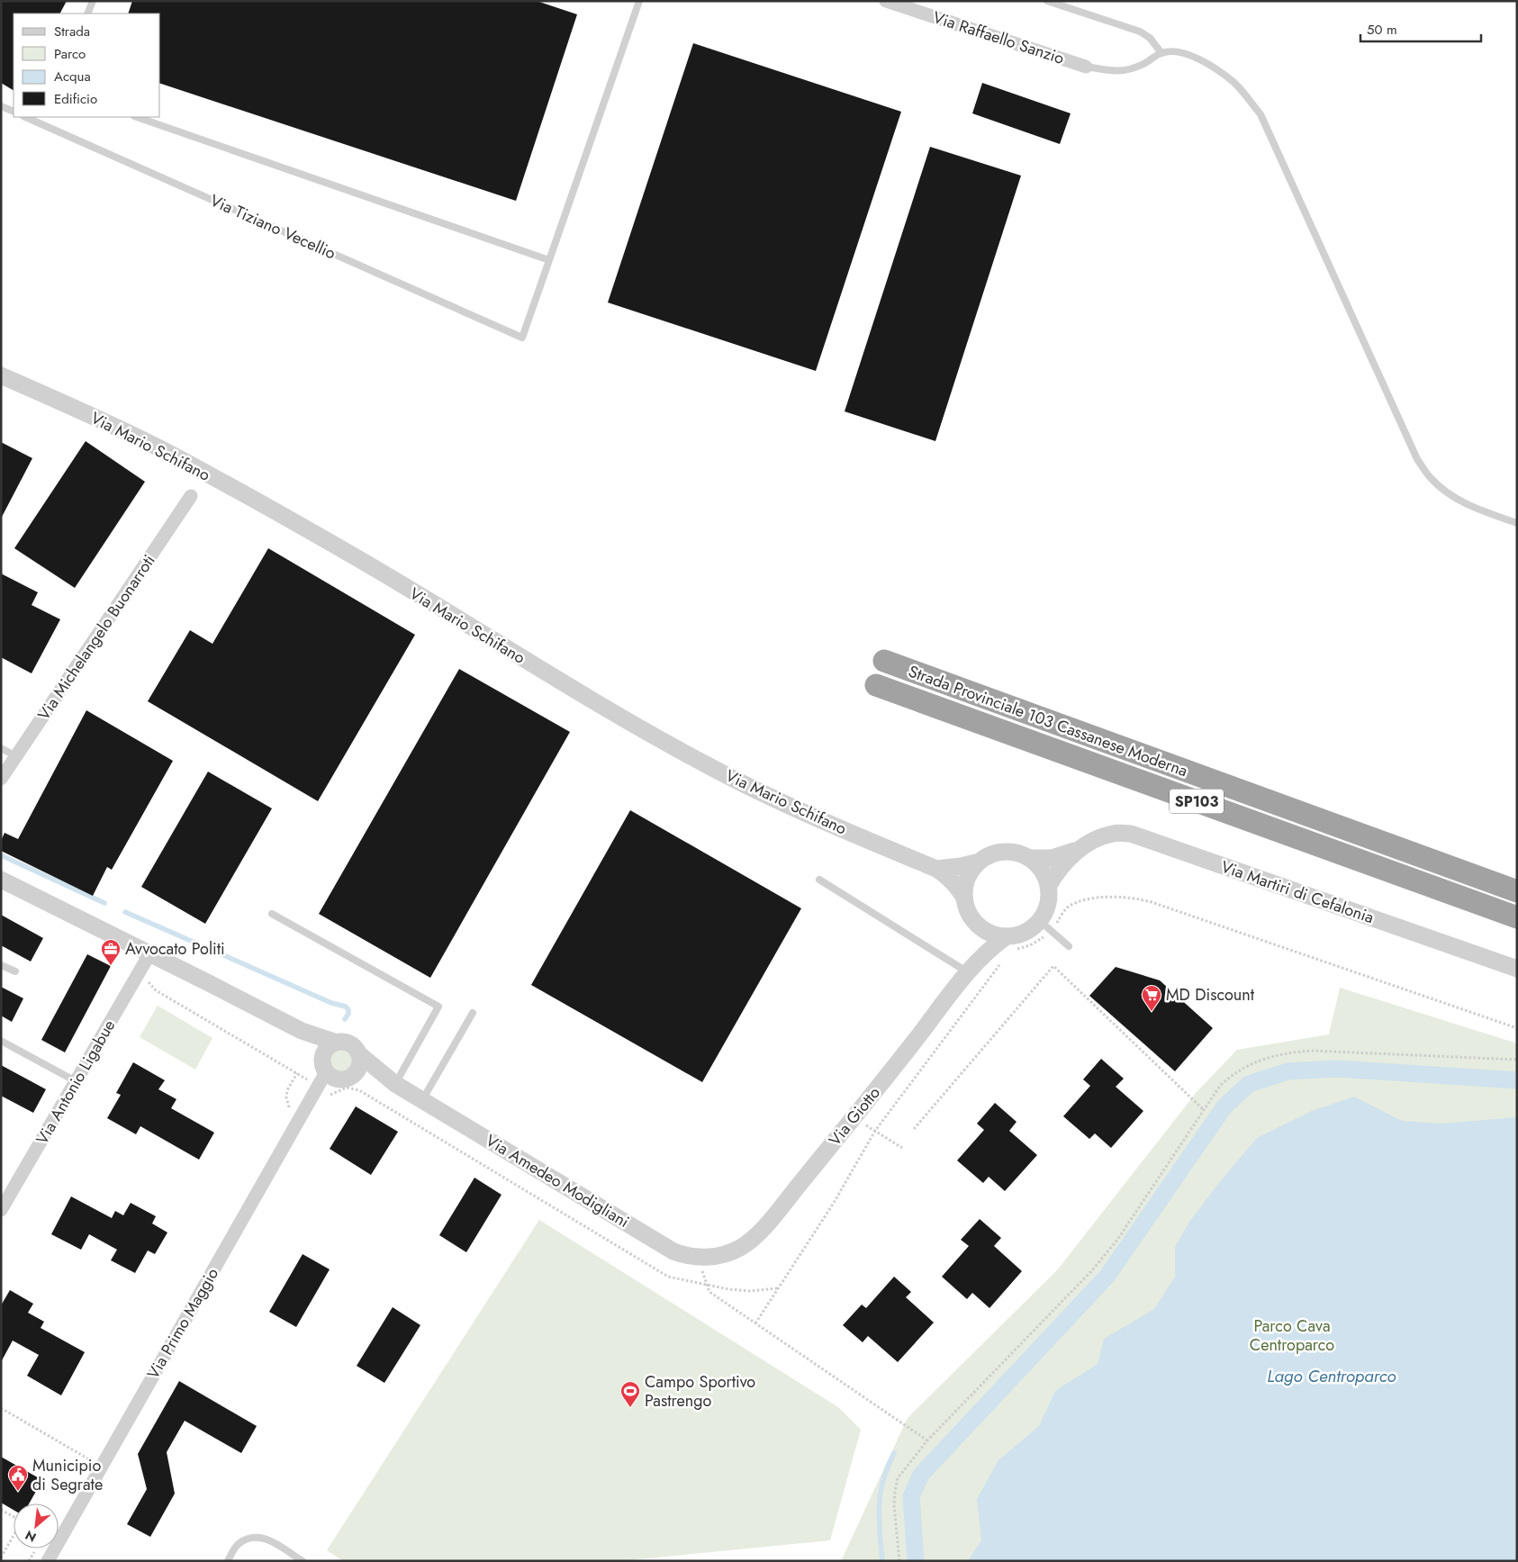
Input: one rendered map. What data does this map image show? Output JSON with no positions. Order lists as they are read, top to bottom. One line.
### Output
{"streets":{"highway":["Strada Provinciale 103 Cassanese Moderna","SP103"],"street":["Via Raffaello Sanzio","Via Mario Schifano","Via Michelangelo Buonarroti","Via Martiri di Cefalonia","Via Antonio Ligabue","Via Giotto","Via Amedeo Modigliani","Via Primo Maggio"],"lane":["Via Tiziano Vecellio"]},"crossings":[["Via Mario Schifano","Via Martiri di Cefalonia"],["Via Mario Schifano","Via Giotto"],["Via Martiri di Cefalonia","Via Giotto"],["Via Giotto","Via Amedeo Modigliani"],["Via Amedeo Modigliani","Via Primo Maggio"]],"water":["Lago Centroparco"],"parks":["Parco Cava Centroparco"],"places":{"office":["Avvocato Politi"],"supermarket":["MD Discount"],"sports":["Campo Sportivo Pastrengo"],"public building":["Municipio di Segrate"]},"legend":["Strada","Parco","Acqua","Edificio"],"scale_bar":"50 m","north":"bottom left"}
